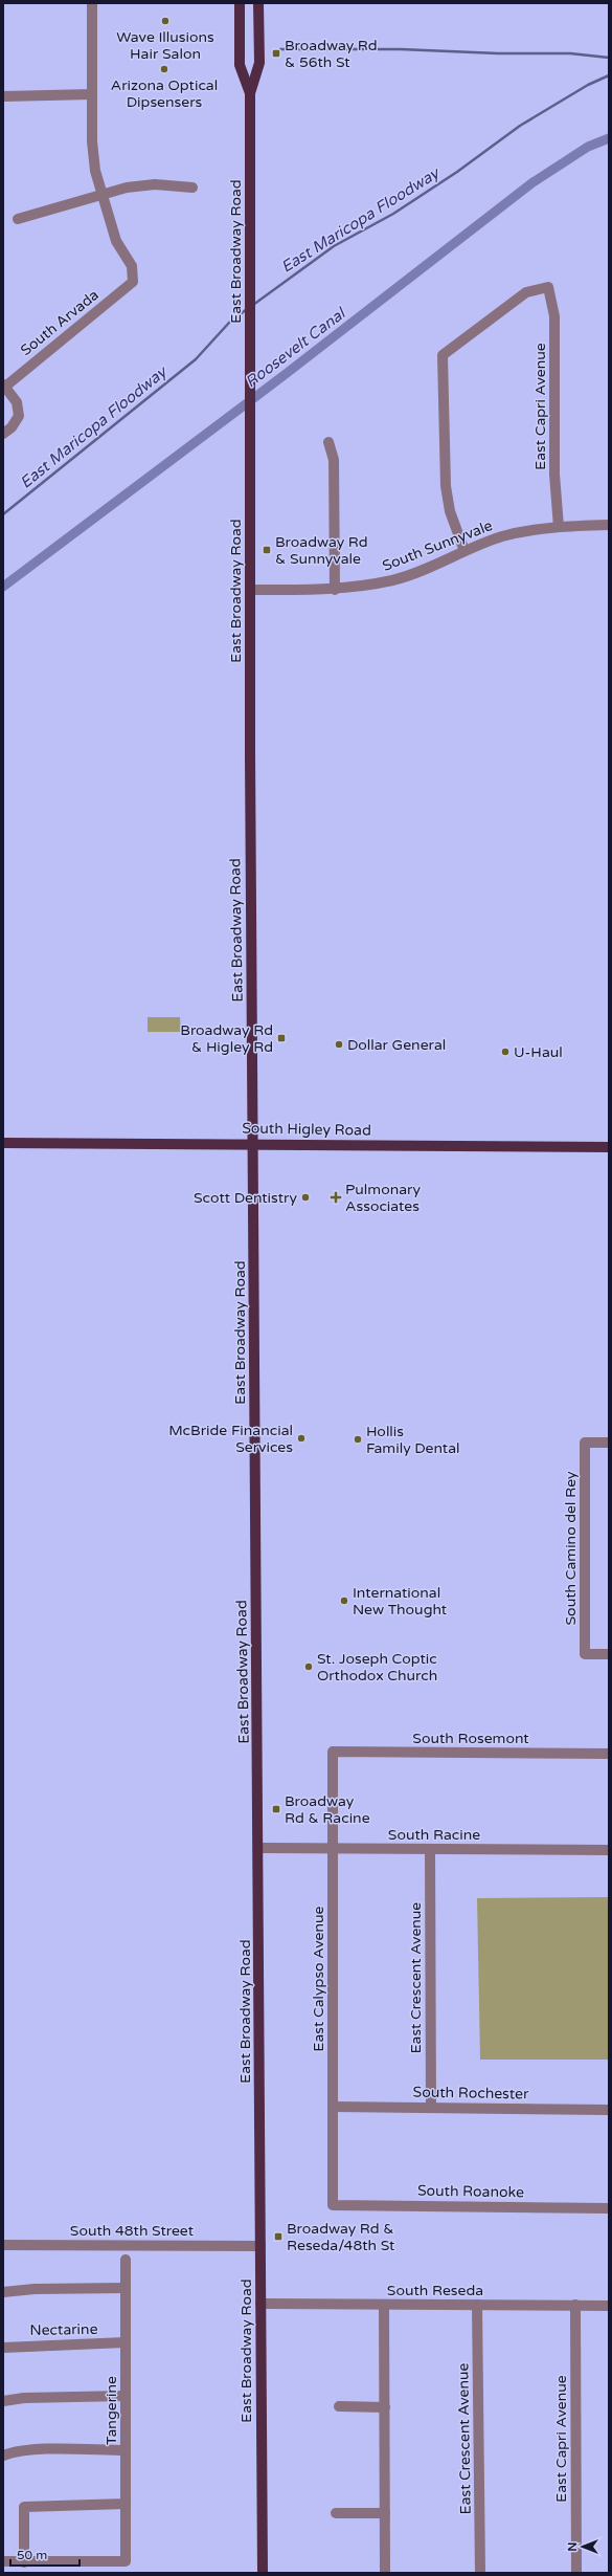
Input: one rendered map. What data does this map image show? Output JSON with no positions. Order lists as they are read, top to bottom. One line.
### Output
{"streets":{"main road":["East Broadway Road","South Higley Road"],"street":["South Arvada","East Capri Avenue","South Sunnyvale","South Camino del Rey","South Rosemont","South Racine","East Crescent Avenue","East Calypso Avenue","South Rochester","South Roanoke","South 48th Street","South Reseda","Nectarine","Tangerine"]},"crossings":[["East Broadway Road","South Sunnyvale"],["East Broadway Road","South Higley Road"],["East Broadway Road","South Racine"],["East Broadway Road","South 48th Street"],["East Broadway Road","South Reseda"],["East Capri Avenue","South Sunnyvale"],["East Capri Avenue","South Reseda"],["South Rosemont","East Calypso Avenue"],["South Racine","East Crescent Avenue"],["South Racine","East Calypso Avenue"],["East Crescent Avenue","South Rochester"],["East Crescent Avenue","South Reseda"],["East Calypso Avenue","South Rochester"],["East Calypso Avenue","South Roanoke"],["Nectarine","Tangerine"]],"water":["East Maricopa Floodway","Roosevelt Canal"],"places":{"other":["Wave Illusions Hair Salon","Arizona Optical Dipsensers","Dollar General","U-Haul","Scott Dentistry","McBride Financial Services","Hollis Family Dental","International New Thought","St. Joseph Coptic Orthodox Church"],"transit":["Broadway Rd & 56th St","Broadway Rd & Sunnyvale","Broadway Rd & Higley Rd","Broadway Rd & Racine","Broadway Rd & Reseda/48th St"],"health":["Pulmonary Associates"]},"scale_bar":"50 m","north":"left"}
